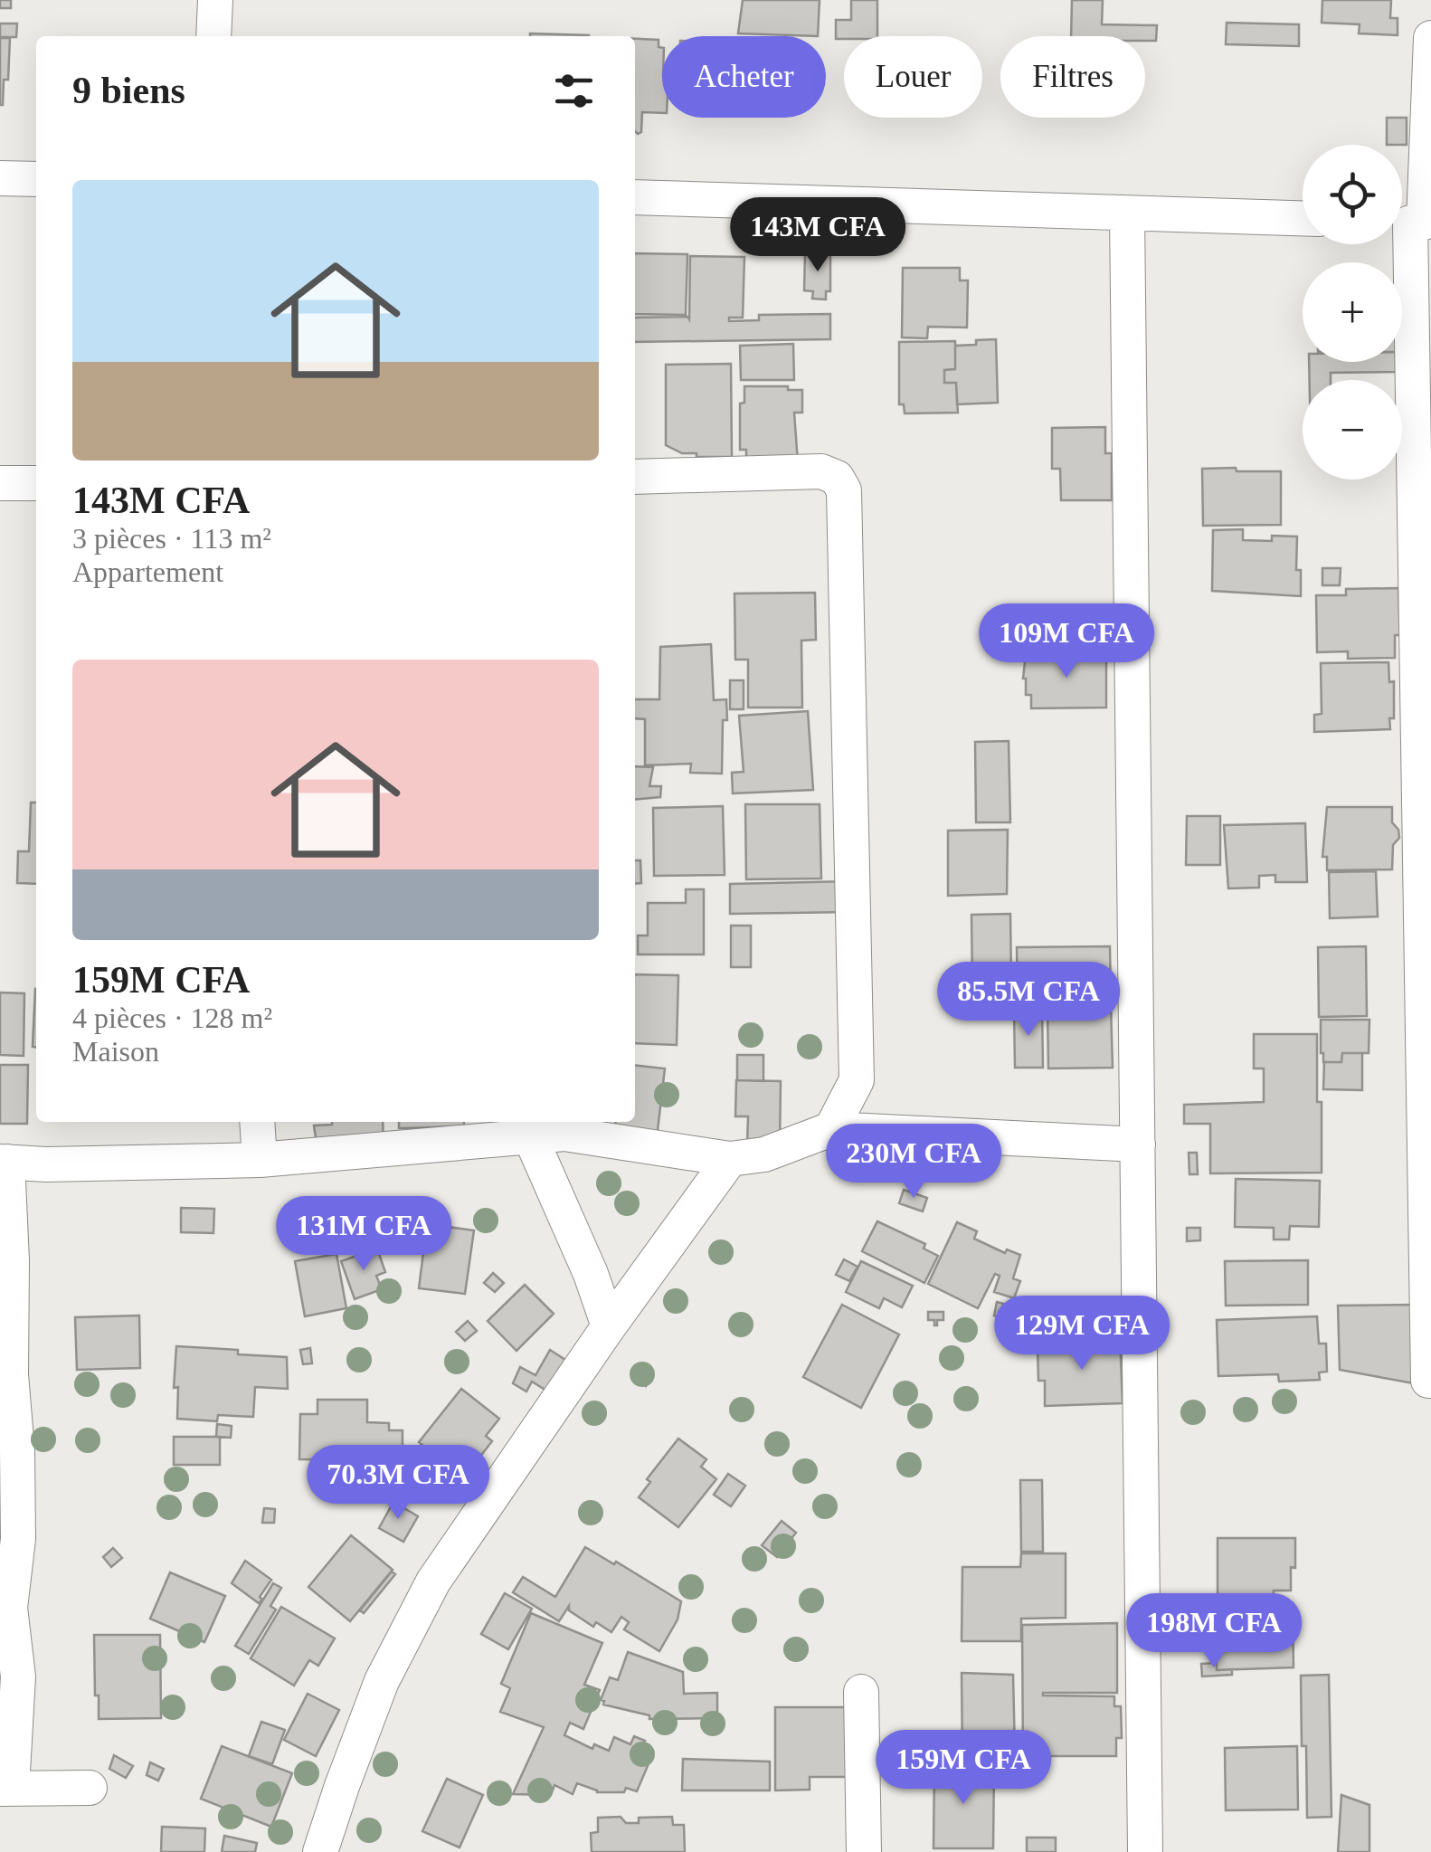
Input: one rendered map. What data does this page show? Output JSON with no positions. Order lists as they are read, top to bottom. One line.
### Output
{"page":{"chip":["Acheter","Louer","Filtres"],"heading":"9 biens","map_buttons":["+","−"],"list":[{"name":"143M CFA","note":"3 pièces · 113 m² · Appartement"},{"name":"159M CFA","note":"4 pièces · 128 m² · Maison"}],"price":["143M CFA","109M CFA","85.5M CFA","230M CFA","131M CFA","129M CFA","70.3M CFA","198M CFA","159M CFA"]}}
